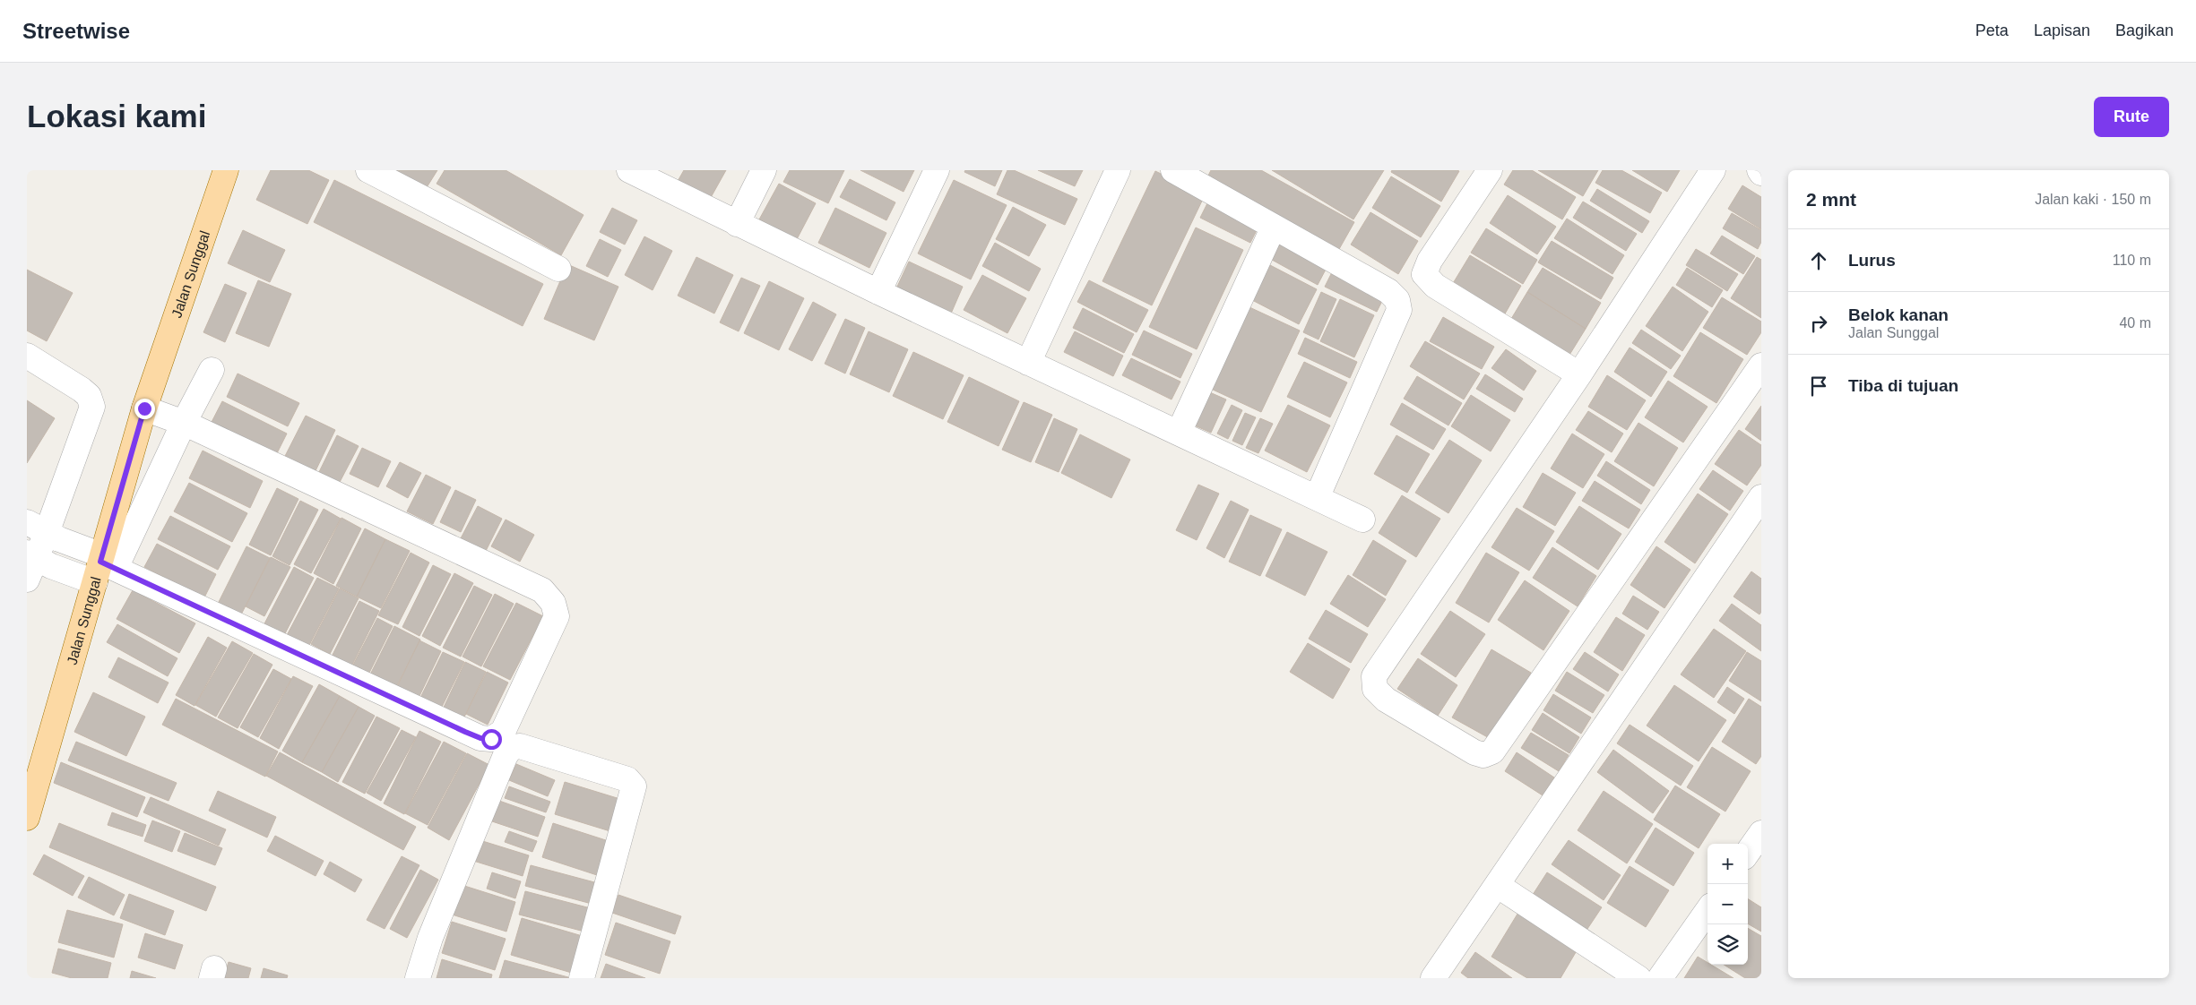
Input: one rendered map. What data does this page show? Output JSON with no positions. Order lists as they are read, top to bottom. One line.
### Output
{"streets":{"main road":["Jalan Sunggal"]},"page":{"header":"Streetwise","nav":["Peta","Lapisan","Bagikan"],"buttons":"Rute","title":"Lokasi kami","heading":["2 mnt","Jalan kaki · 150 m"],"list":[["Lurus","110 m"],["Belok kanan","Jalan Sunggal","40 m"],"Tiba di tujuan"],"map_buttons":["+","−"]}}
